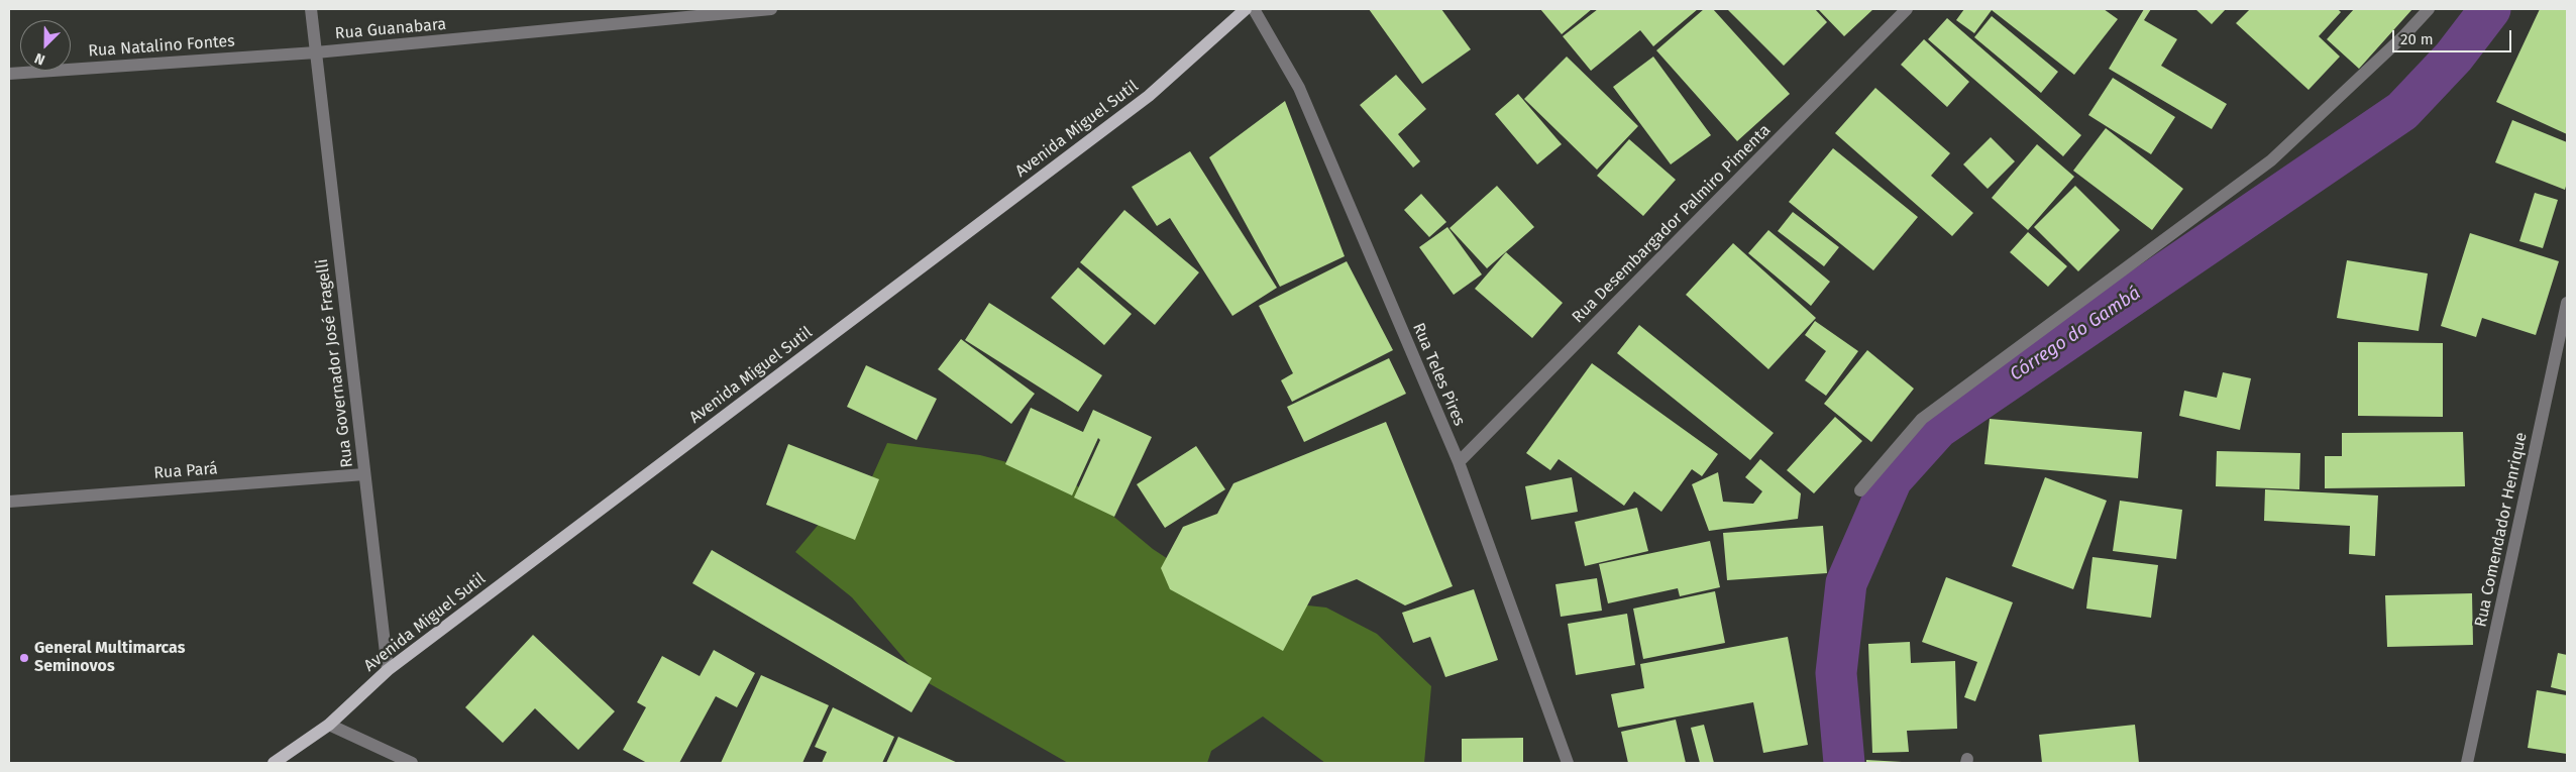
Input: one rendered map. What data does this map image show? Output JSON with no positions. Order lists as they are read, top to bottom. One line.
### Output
{"streets":{"main road":["Avenida Miguel Sutil"],"street":["Rua Guanabara","Rua Natalino Fontes","Rua Desembargador Palmiro Pimenta","Rua Governador José Fragelli","Rua Teles Pires","Rua Pará","Rua Comendador Henrique"]},"crossings":[["Rua Guanabara","Rua Natalino Fontes"],["Rua Guanabara","Rua Governador José Fragelli"],["Rua Natalino Fontes","Rua Governador José Fragelli"],["Avenida Miguel Sutil","Rua Governador José Fragelli"],["Rua Desembargador Palmiro Pimenta","Rua Teles Pires"],["Rua Governador José Fragelli","Rua Pará"]],"water":["Córrego do Gambá"],"places":["General Multimarcas Seminovos"],"scale_bar":"20 m","north":"bottom left"}
